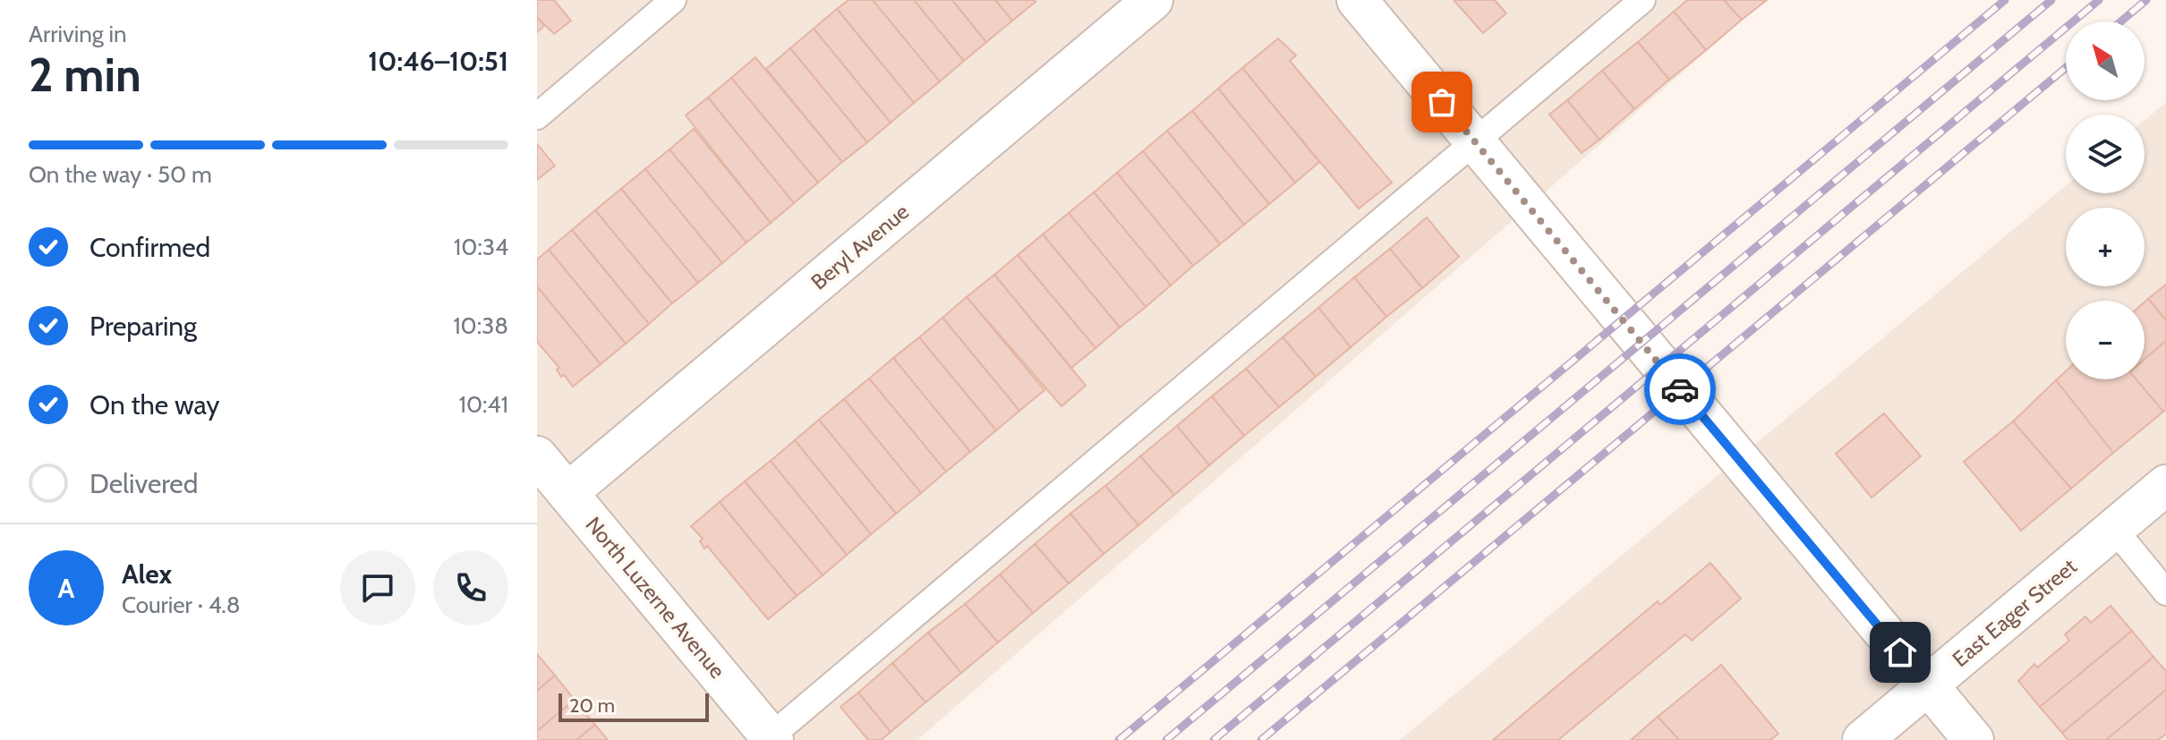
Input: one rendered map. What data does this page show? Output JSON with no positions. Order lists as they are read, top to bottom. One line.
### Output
{"streets":{"street":["Beryl Avenue","North Luzerne Avenue","East Eager Street"]},"crossings":[["Beryl Avenue","North Luzerne Avenue"]],"scale_bar":"20 m","north":"top left","page":{"heading":["2 min","Arriving in","10:46–10:51"],"panel":["Alex","Courier · 4.8"],"map_buttons":["+","−"],"bar":"On the way · 50 m","list":[["Confirmed","10:34"],["Preparing","10:38"],["On the way","10:41"],"Delivered"],"round":"A","scale":"20 m"}}
